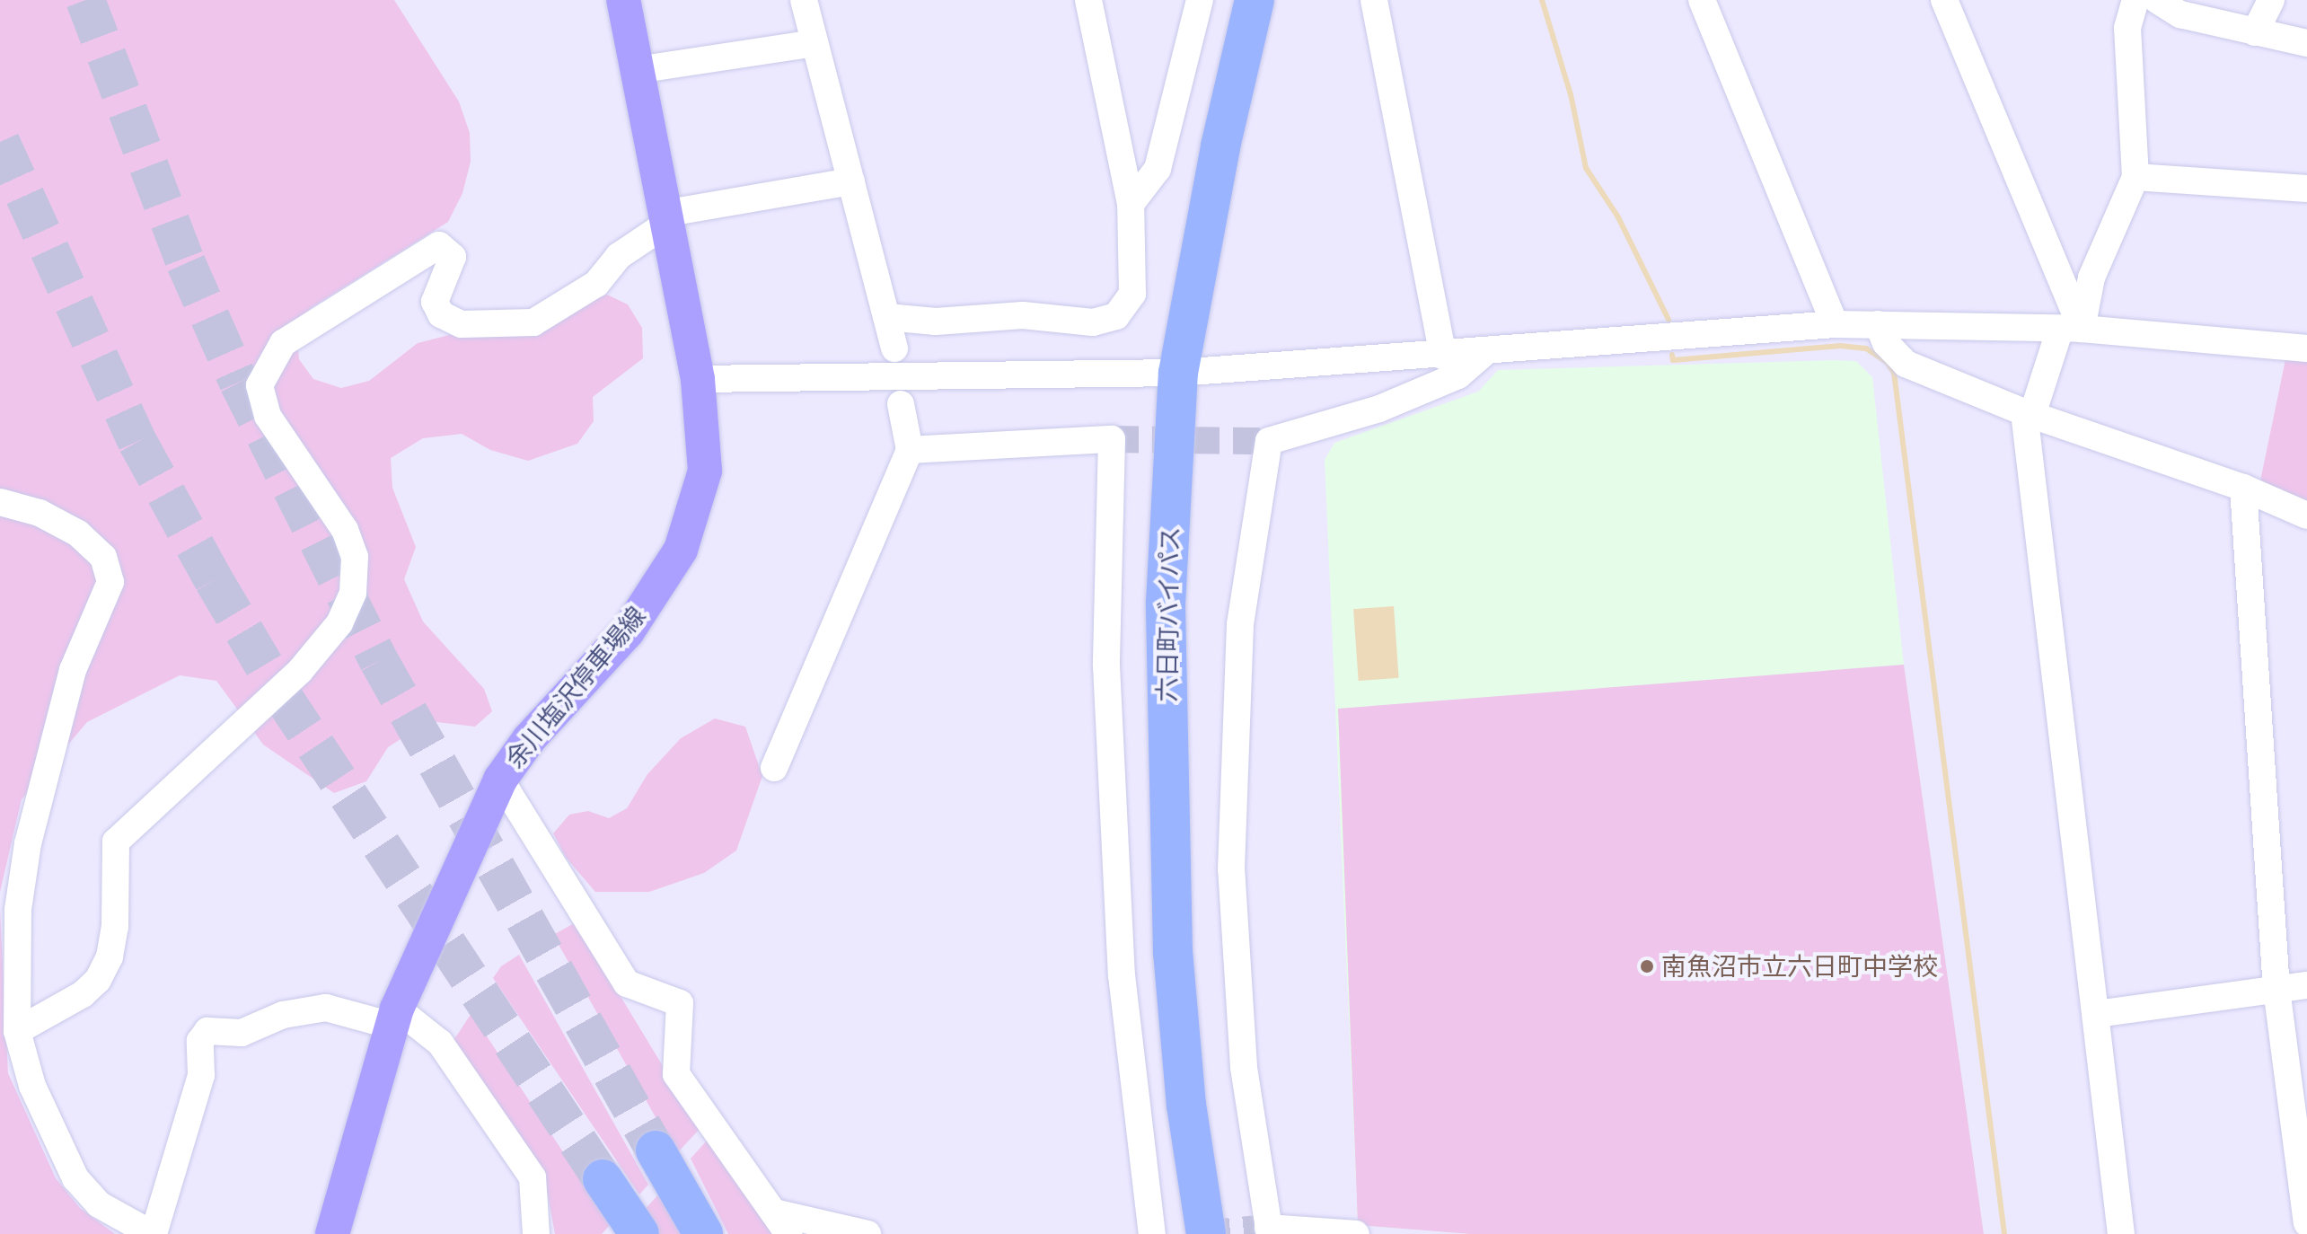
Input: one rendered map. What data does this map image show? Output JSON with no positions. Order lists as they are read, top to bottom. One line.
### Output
{"streets":{"highway":["六日町バイパス"],"main road":["余川塩沢停車場線"]},"places":["南魚沼市立六日町中学校"]}
